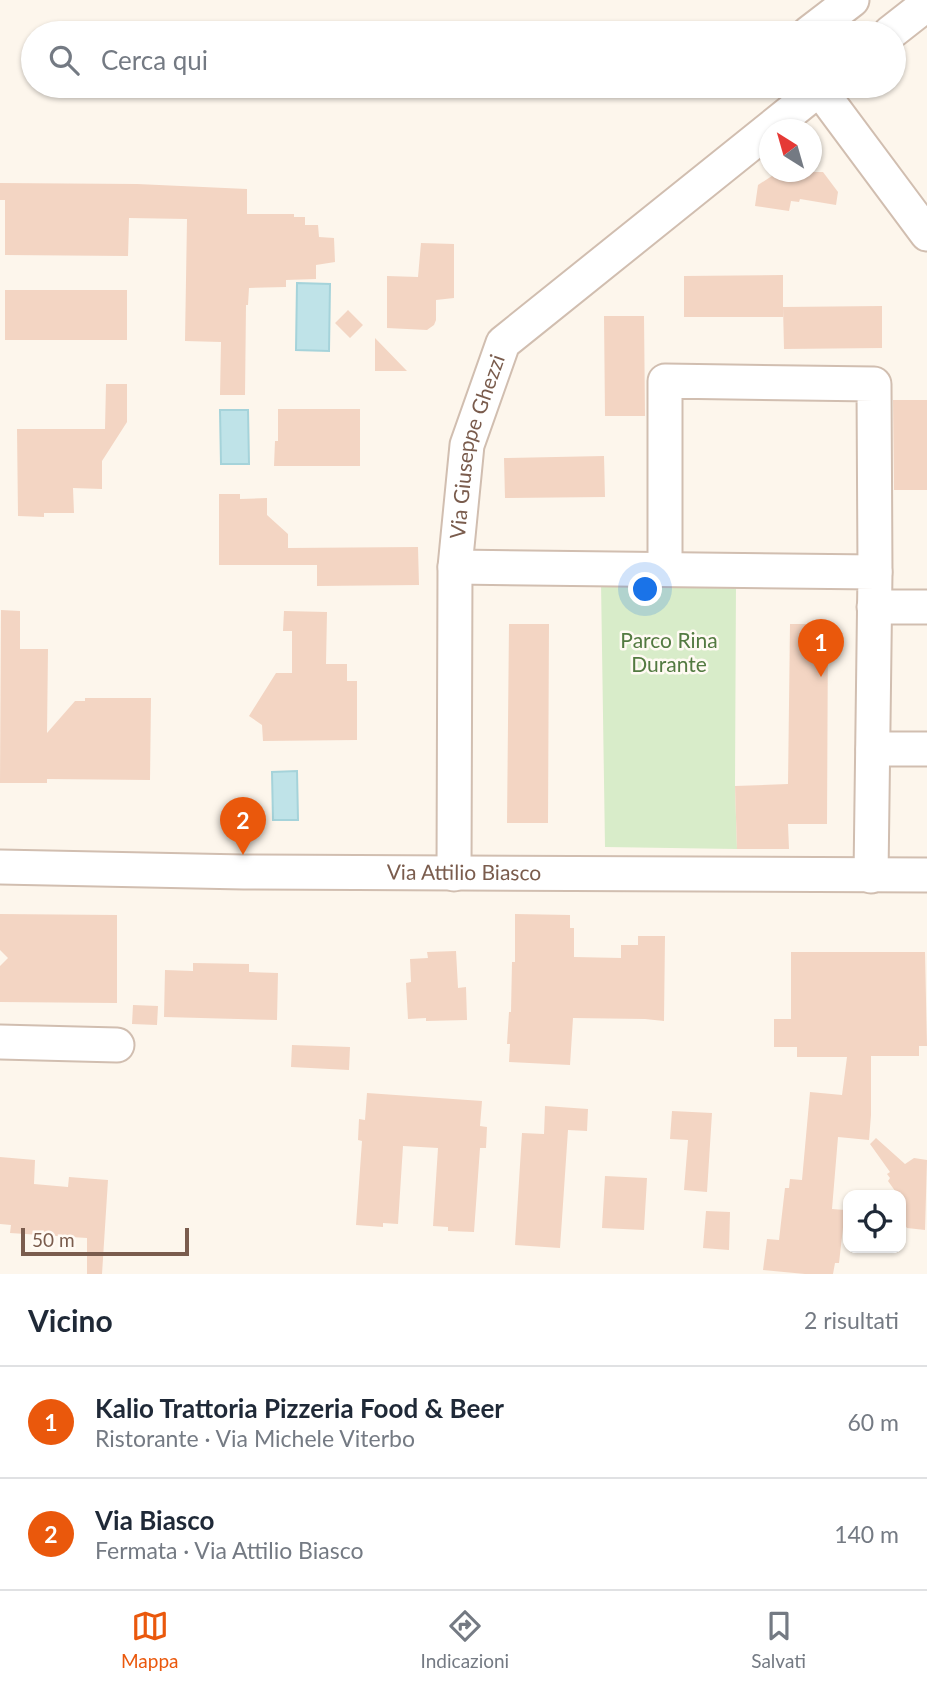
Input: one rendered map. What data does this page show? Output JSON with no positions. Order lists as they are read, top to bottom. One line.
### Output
{"streets":{"street":["Via Giuseppe Ghezzi","Via Attilio Biasco"]},"crossings":[["Via Giuseppe Ghezzi","Via Attilio Biasco"]],"parks":["Parco Rina Durante"],"scale_bar":"50 m","north":"top left","page":{"search":"Cerca qui","pins":["1","2"],"scale":"50 m","heading":["Vicino","2 risultati"],"list":[{"mark":"1","name":"Kalio Trattoria Pizzeria Food & Beer","note":"Ristorante · Via Michele Viterbo","value":"60 m"},{"mark":"2","name":"Via Biasco","note":"Fermata · Via Attilio Biasco","value":"140 m"}],"nav":["Mappa","Indicazioni","Salvati"]}}
